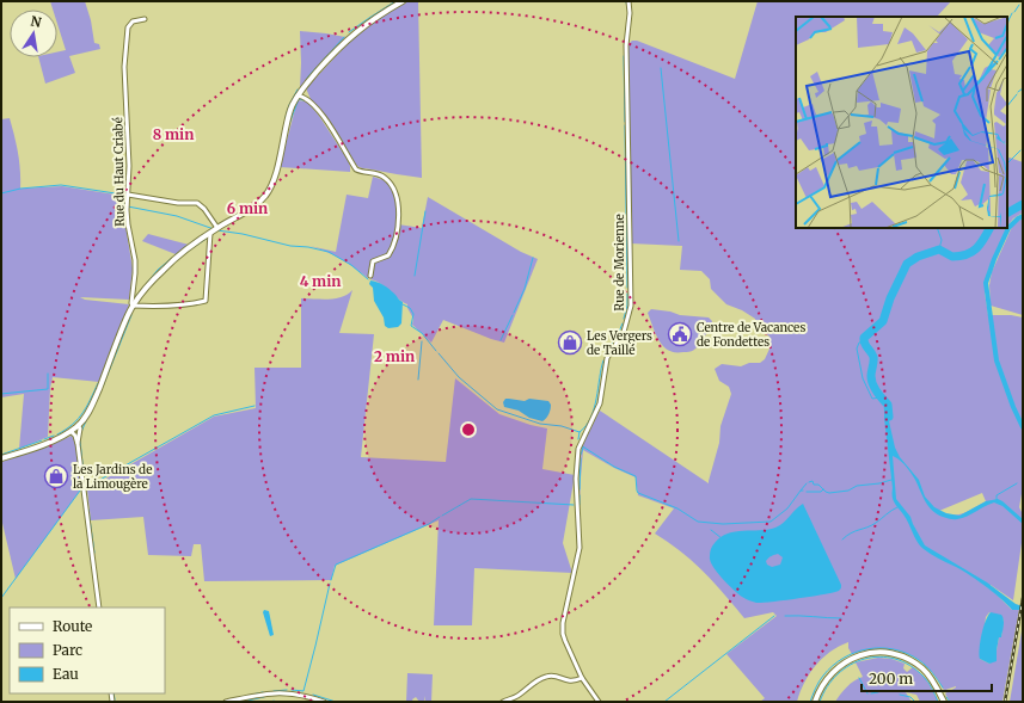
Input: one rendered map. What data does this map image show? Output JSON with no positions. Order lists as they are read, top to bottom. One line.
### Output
{"streets":{"street":["Rue du Haut Criabé","Rue de Morienne"]},"places":{"public building":["Centre de Vacances de Fondettes"],"shop":["Les Vergers de Taillé","Les Jardins de la Limougère"]},"legend":["Route","Parc","Eau"],"scale_bar":"200 m","north":"top","rings":["8 min","6 min","4 min","2 min"]}
